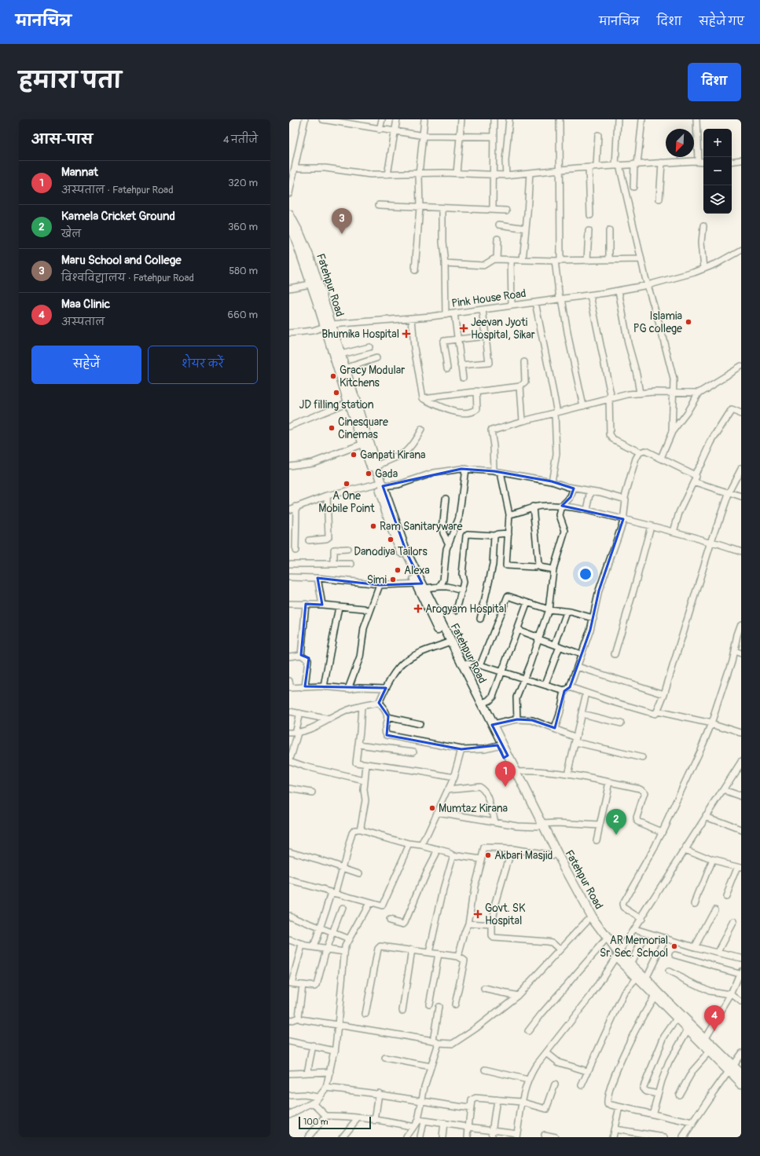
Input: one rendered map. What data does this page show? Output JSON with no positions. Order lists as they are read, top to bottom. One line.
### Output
{"streets":{"street":["Fatehpur Road","Pink House Road"]},"crossings":[["Fatehpur Road","Pink House Road"]],"places":{"other":["Islamia PG college","Gracy Modular Kitchens","JD filling station","Cinesquare Cinemas","Ganpati Kirana","Gada","A One Mobile Point","Ram Sanitaryware","Danodiya Tailors","Alexa","Simi","Mumtaz Kirana","Akbari Masjid","AR Memorial Sr. Sec. School"],"health":["Jeevan Jyoti Hospital, Sikar","Bhumika Hospital","Arogyam Hospital","Govt. SK Hospital"]},"scale_bar":"100 m","north":"bottom left","page":{"header":"मानचित्र","nav":["मानचित्र","दिशा","सहेजे गए"],"title":"हमारा पता","buttons":["दिशा",["सहेजें","शेयर करें"]],"heading":["आस-पास","4 नतीजे"],"map_buttons":["+","−"],"list":[{"mark":"1","name":"Mannat","note":"अस्पताल · Fatehpur Road","value":"320 m"},{"mark":"2","name":"Kamela Cricket Ground","note":"खेल","value":"360 m"},{"mark":"3","name":"Maru School and College","note":"विश्वविद्यालय · Fatehpur Road","value":"580 m"},{"mark":"4","name":"Maa Clinic","note":"अस्पताल","value":"660 m"}],"pins":["3","1","2","4"],"scale":"100 m"}}
